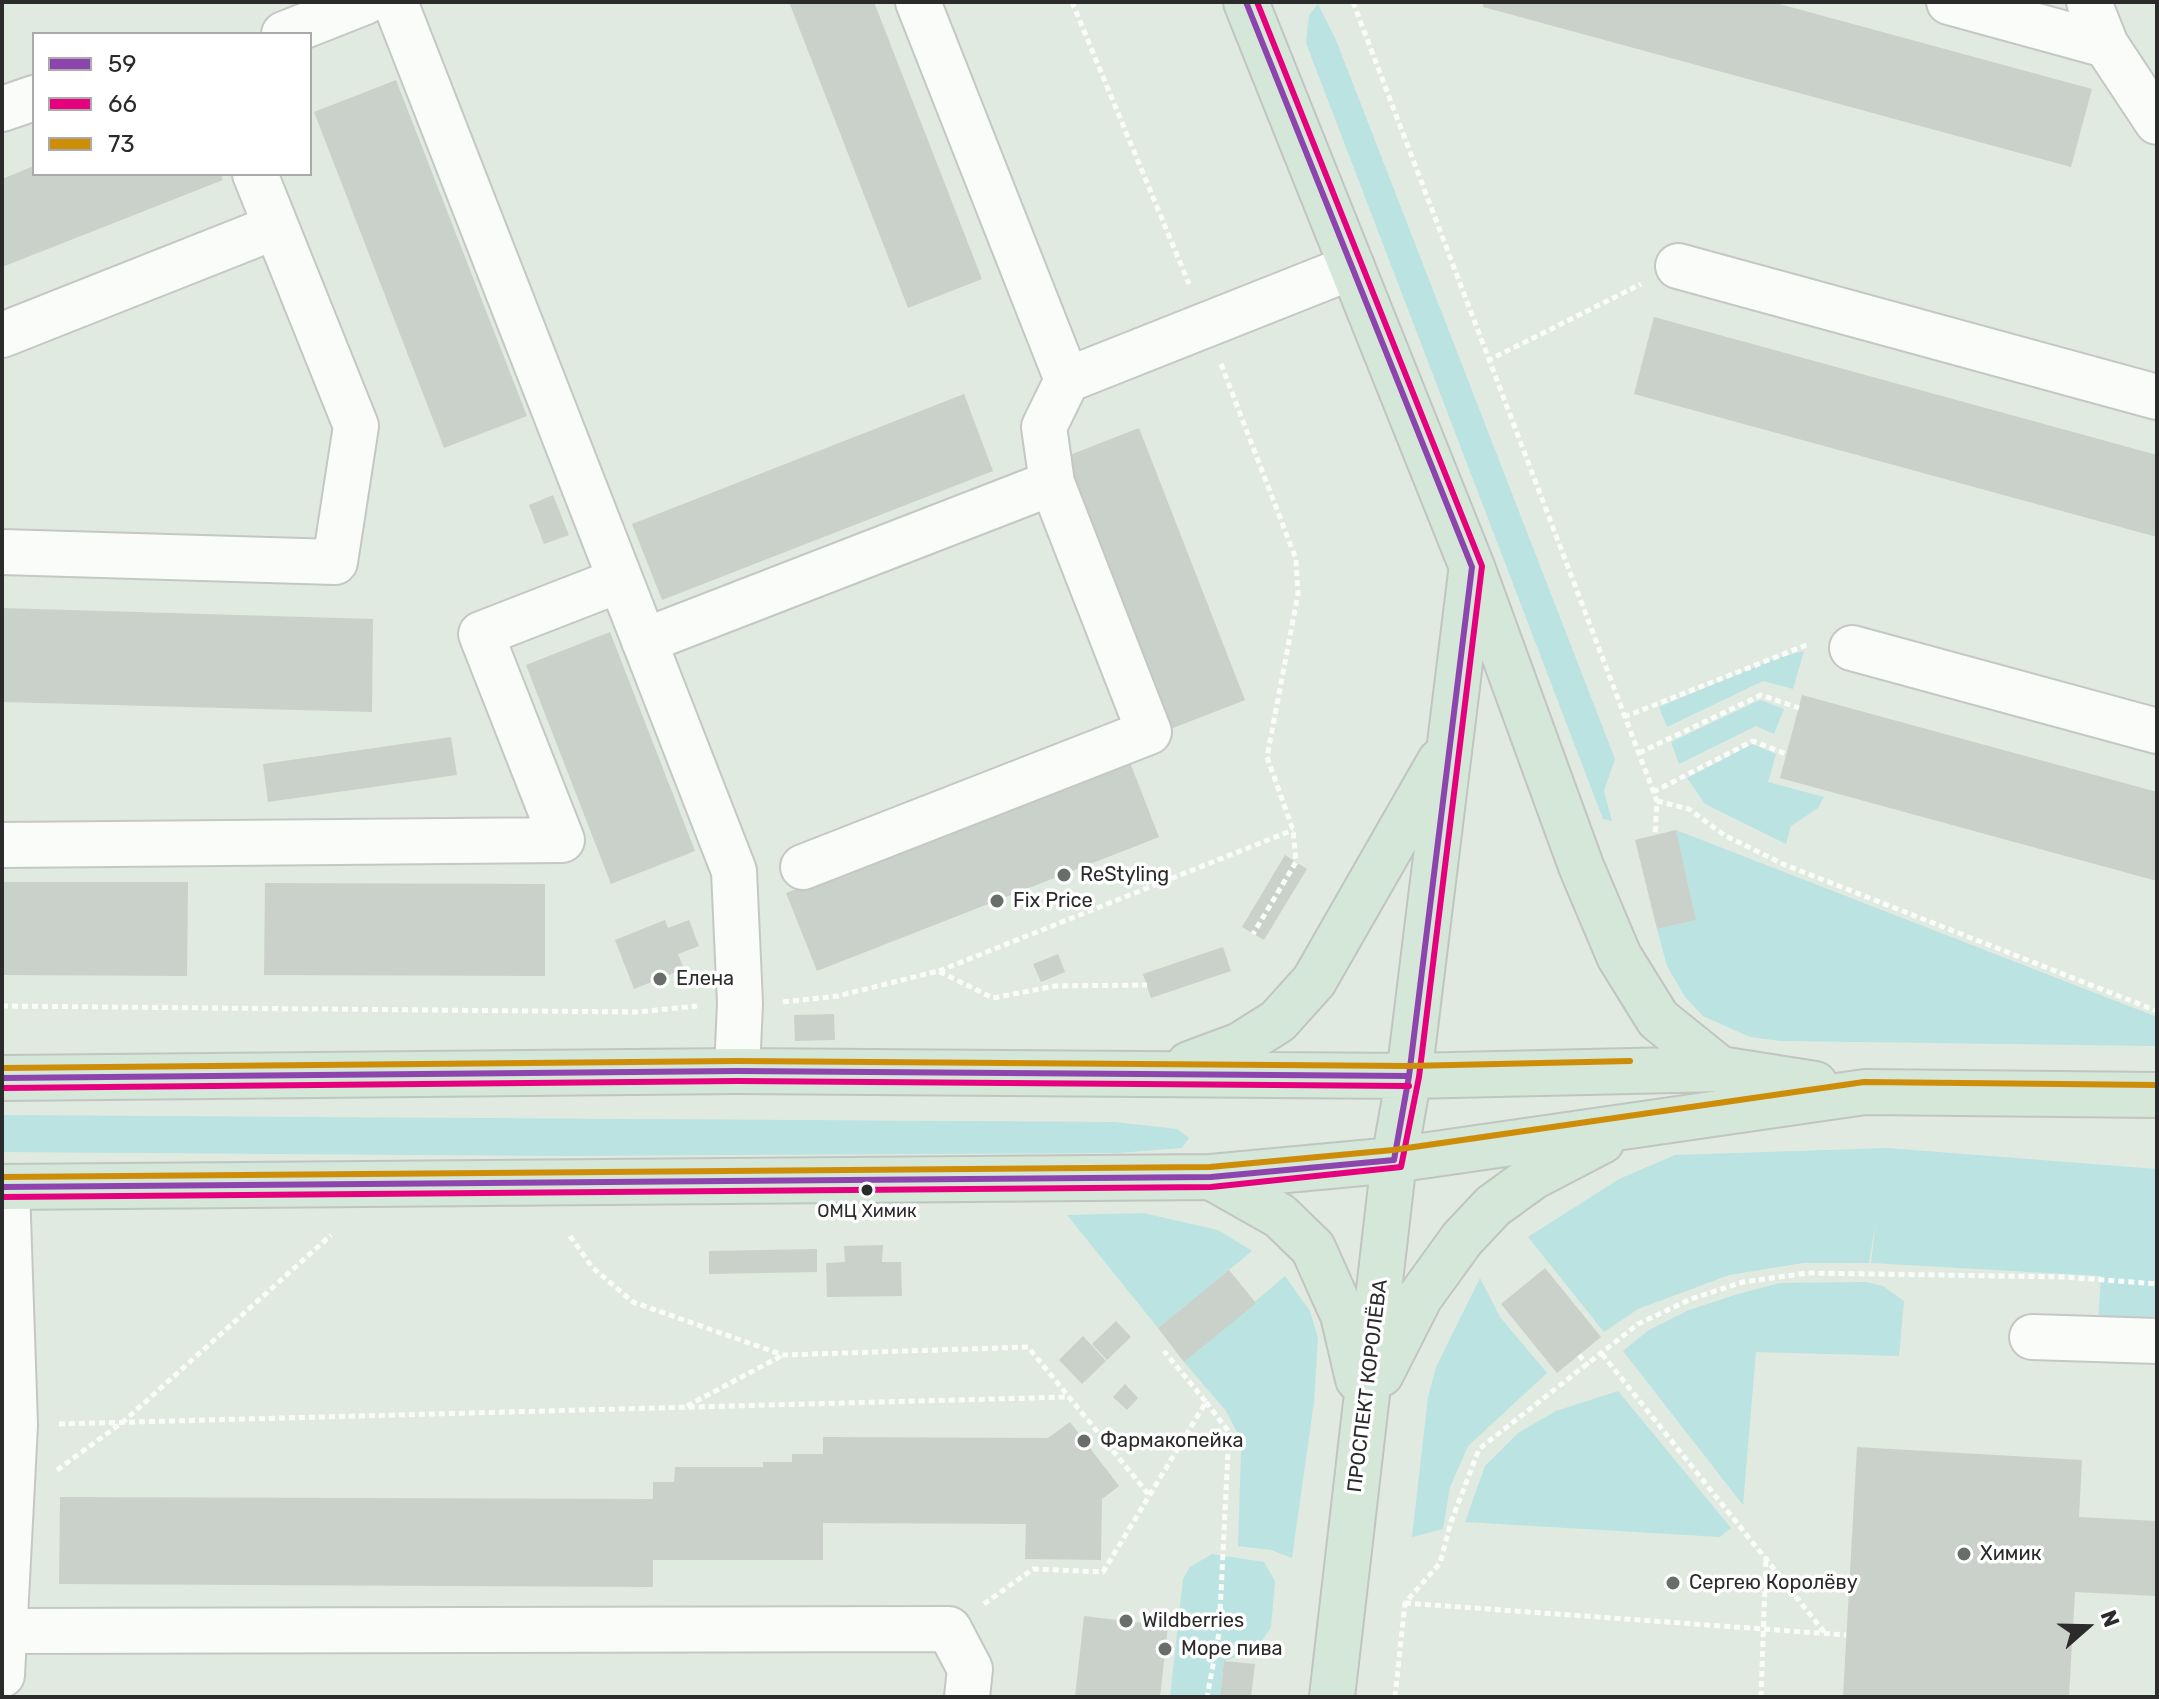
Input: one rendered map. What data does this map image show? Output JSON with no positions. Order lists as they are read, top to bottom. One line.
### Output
{"streets":{"main road":["ПРОСПЕКТ КОРОЛЁВА"]},"places":["ReStyling","Fix Price","Елена","ОМЦ Химик","Фармакопейка","Химик","Сергею Королёву","Wildberries","Море пива"],"lines":["transit line 59","transit line 66","transit line 73"],"legend":["59","66","73"],"north":"right"}
